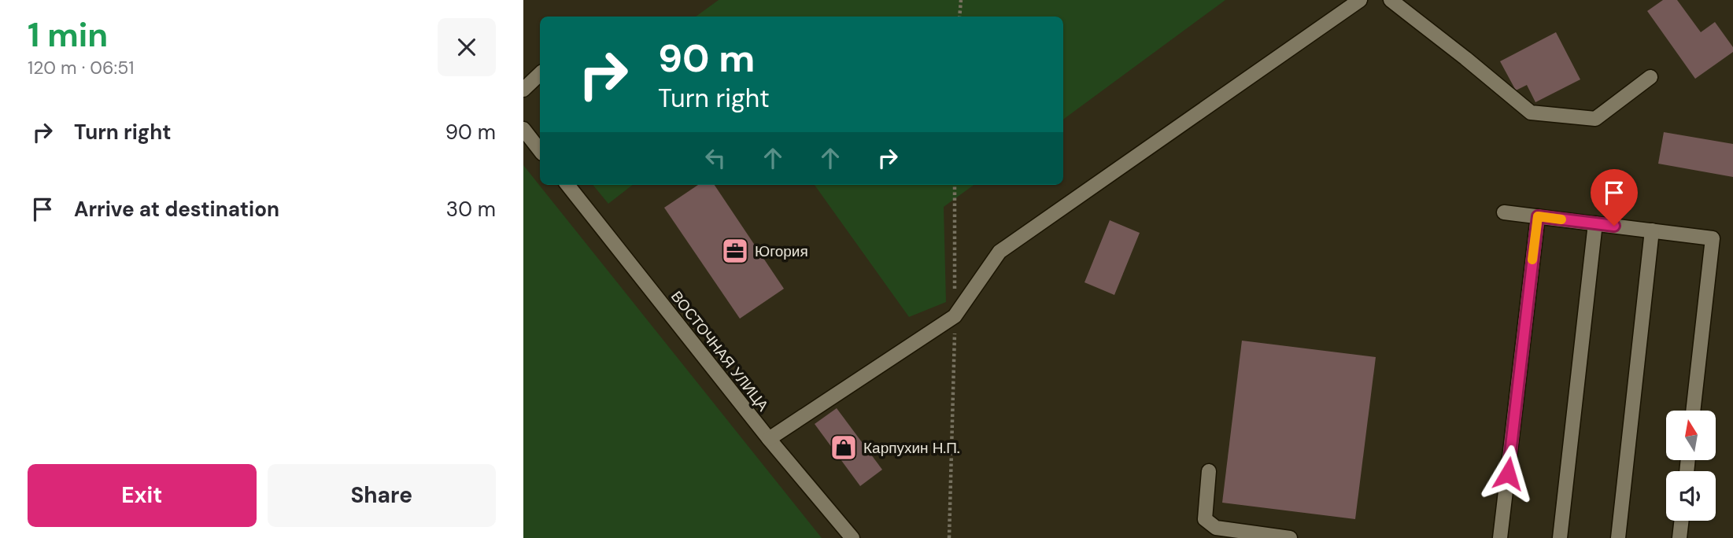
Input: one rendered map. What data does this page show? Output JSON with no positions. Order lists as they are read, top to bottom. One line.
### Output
{"streets":{"street":["ВОСТОЧНАЯ УЛИЦА"]},"places":{"office":["Югория"],"shop":["Карпухин Н.П."]},"north":"top","page":{"heading":["1 min","120 m · 06:51"],"turn":["90 m","Turn right"],"list":[{"name":"Turn right","value":"90 m"},{"name":"Arrive at destination","value":"30 m"}],"buttons":["Exit","Share"]}}
